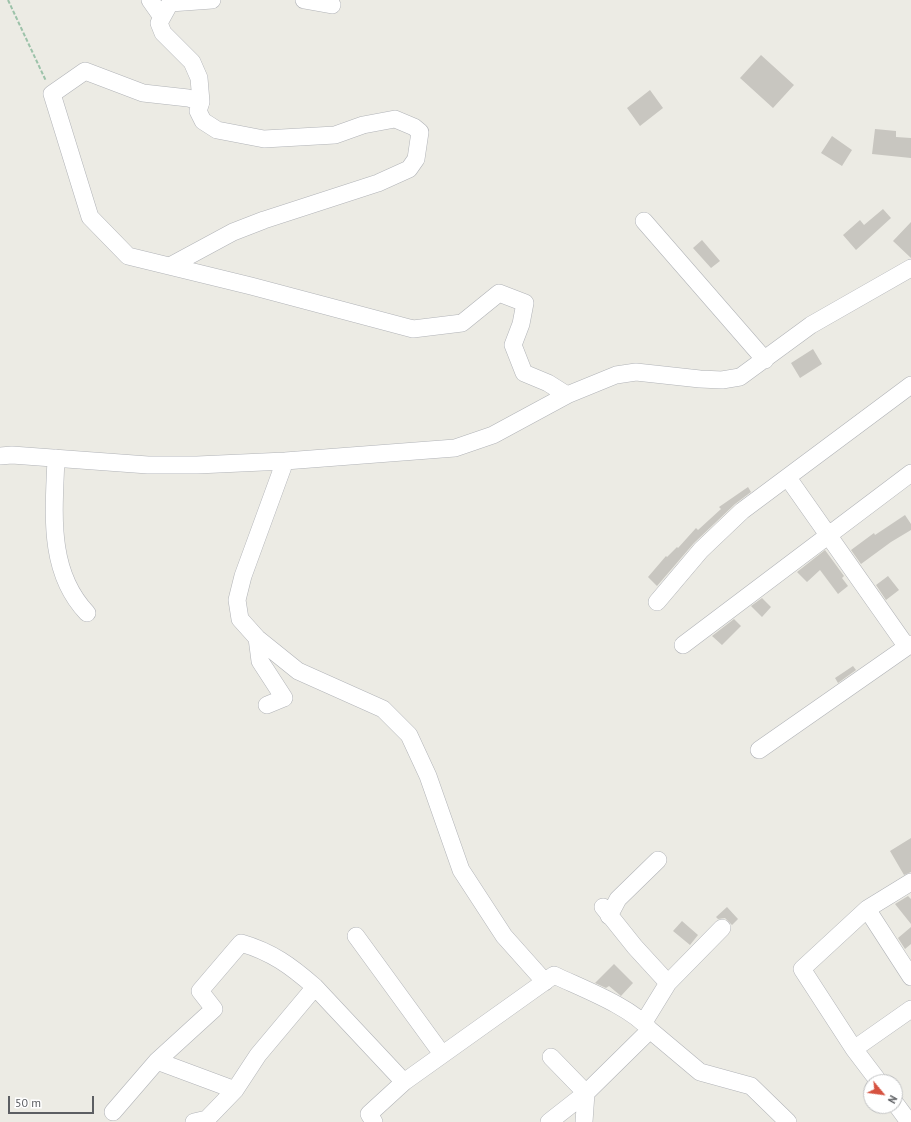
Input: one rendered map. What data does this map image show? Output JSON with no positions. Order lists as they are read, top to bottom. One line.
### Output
{"scale_bar":"50 m","north":"bottom right"}
